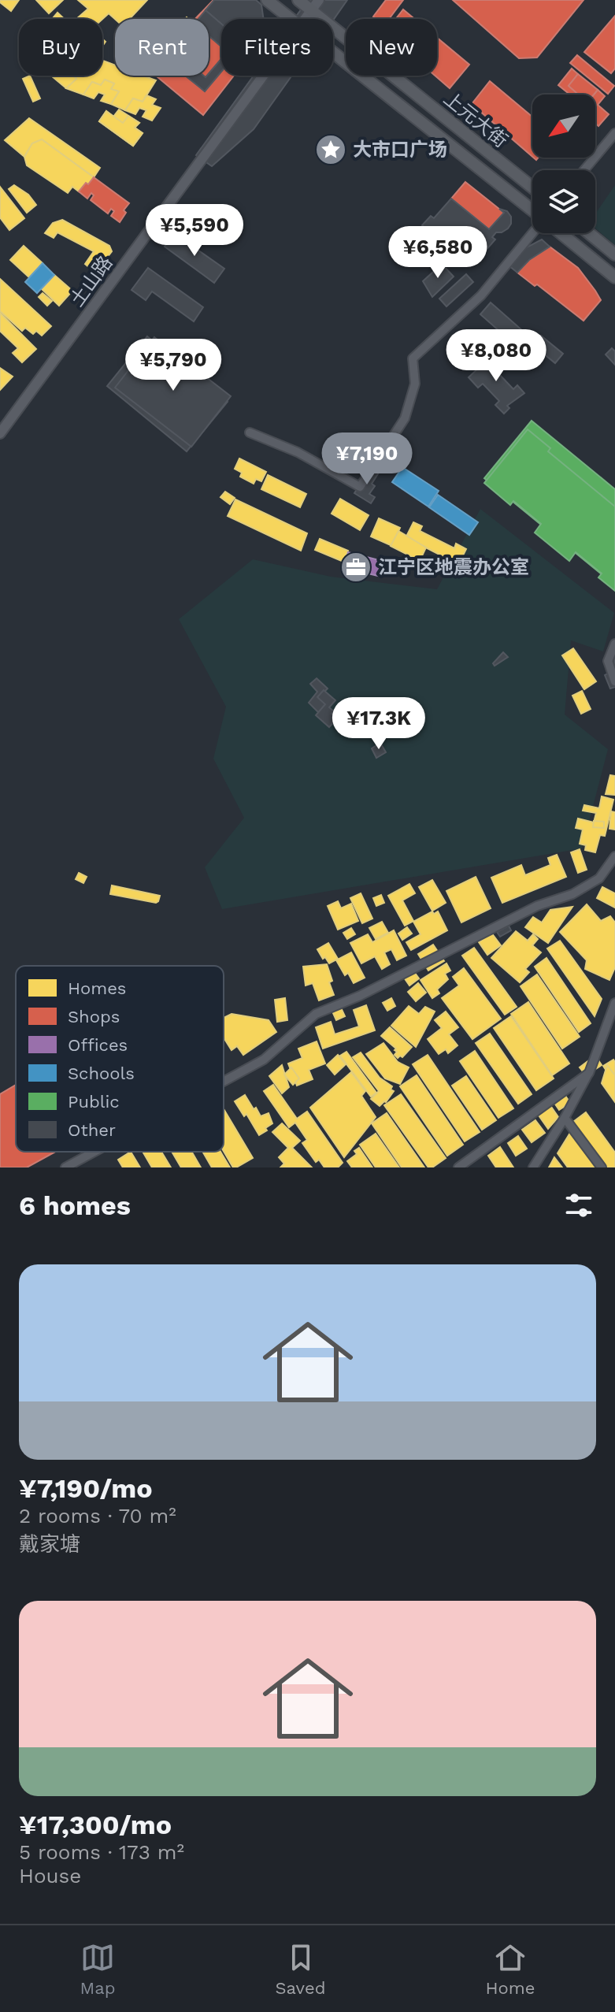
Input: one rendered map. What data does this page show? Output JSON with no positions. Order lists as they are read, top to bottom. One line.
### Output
{"streets":{"main road":["上元大街"],"street":["土山路"]},"crossings":[["上元大街","土山路"]],"places":{"place":["大市口广场"],"office":["江宁区地震办公室"]},"legend":["Homes","Shops","Offices","Schools","Public","Other"],"north":"bottom left","page":{"chip":["Buy","Rent","Filters","New"],"price":["¥5,590","¥6,580","¥8,080","¥5,790","¥7,190","¥17.3K"],"heading":"6 homes","list":[{"name":"¥7,190/mo","note":"2 rooms · 70 m² · 戴家塘"},{"name":"¥17,300/mo","note":"5 rooms · 173 m² · House"}],"tabs":["Map","Saved","Home"]}}
